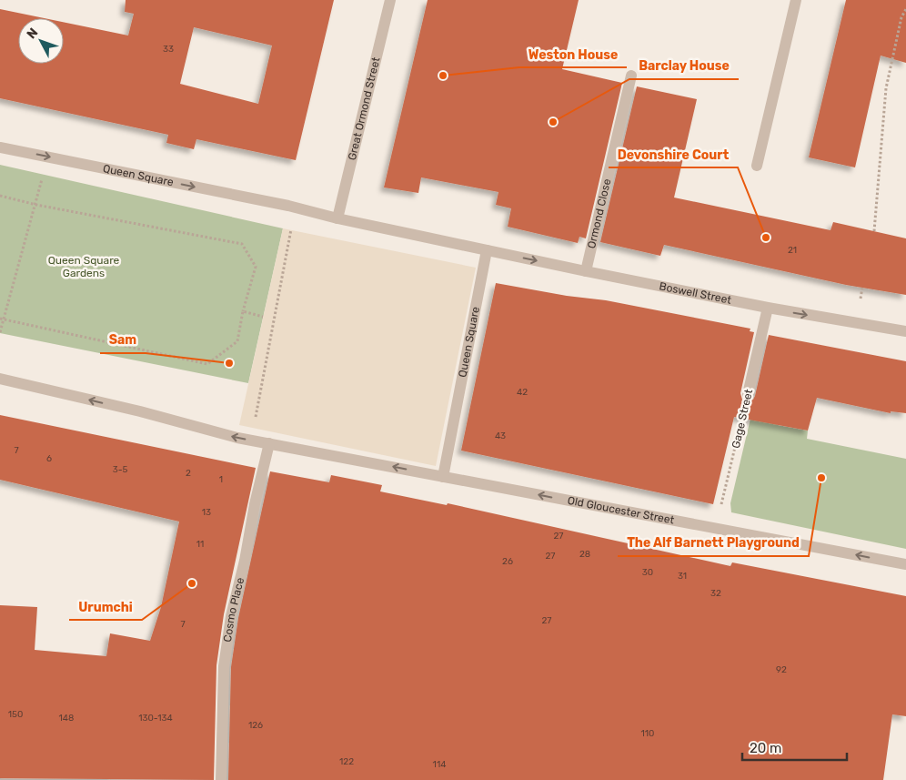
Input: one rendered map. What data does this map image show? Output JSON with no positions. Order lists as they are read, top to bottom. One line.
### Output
{"streets":{"street":["Great Ormond Street","Queen Square","Ormond Close","Boswell Street","Gage Street","Old Gloucester Street","Cosmo Place"]},"crossings":[["Great Ormond Street","Queen Square"],["Queen Square","Boswell Street"],["Queen Square","Old Gloucester Street"],["Ormond Close","Boswell Street"],["Boswell Street","Gage Street"],["Gage Street","Old Gloucester Street"]],"one_way":["Queen Square","Boswell Street","Old Gloucester Street"],"parks":["Queen Square Gardens"],"places":["Weston House","Barclay House","Devonshire Court","Sam","The Alf Barnett Playground","Urumchi"],"house_numbers":["33","21","42","43","7","6","3-5","2","1","13","27","11","28","27","26","30","31","32","27","7","92","150","148","130-134","126","110","122","114"],"scale_bar":"20 m","north":"top left"}
